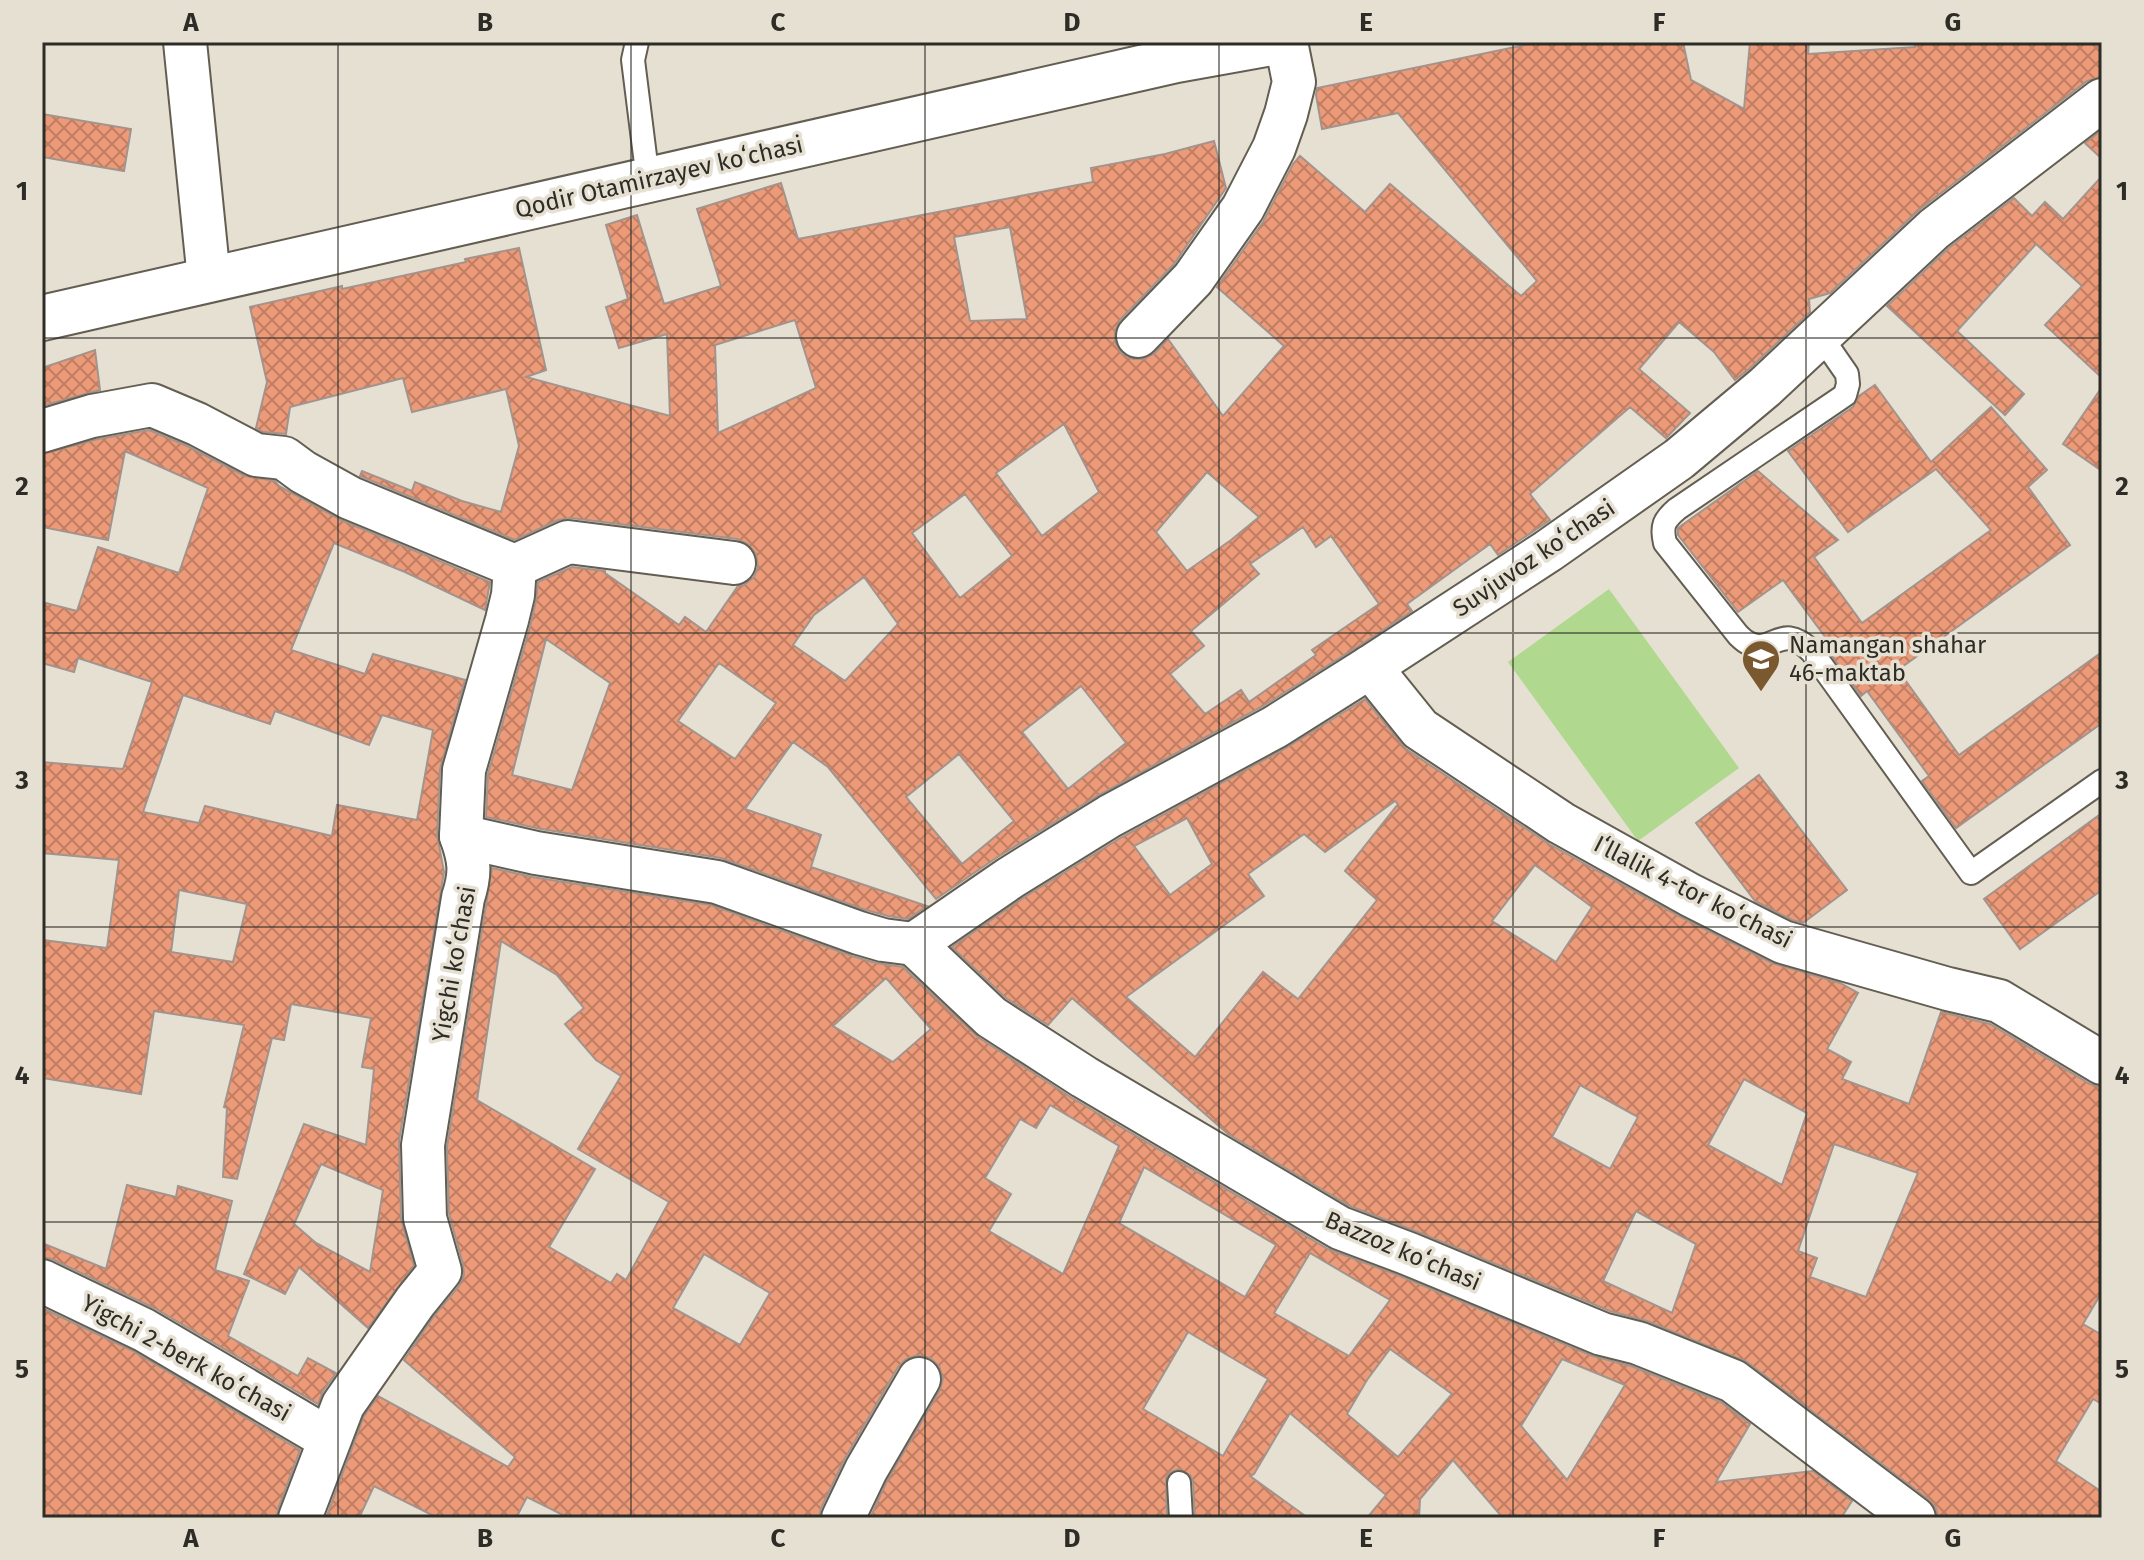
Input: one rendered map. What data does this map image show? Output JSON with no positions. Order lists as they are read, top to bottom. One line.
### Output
{"streets":{"main road":["Qodir Otamirzayev koʻchasi"],"street":["Suvjuvoz koʻchasi","Iʻllalik 4-tor koʻchasi","Yigchi koʻchasi","Bazzoz koʻchasi","Yigchi 2-berk koʻchasi"]},"crossings":[["Suvjuvoz koʻchasi","Iʻllalik 4-tor koʻchasi"],["Suvjuvoz koʻchasi","Bazzoz koʻchasi"],["Yigchi koʻchasi","Yigchi 2-berk koʻchasi"]],"places":{"school or university":["Namangan shahar 46-maktab"]},"grid":{"columns":["A","B","C","D","E","F","G"],"rows":["1","2","3","4","5"]}}
